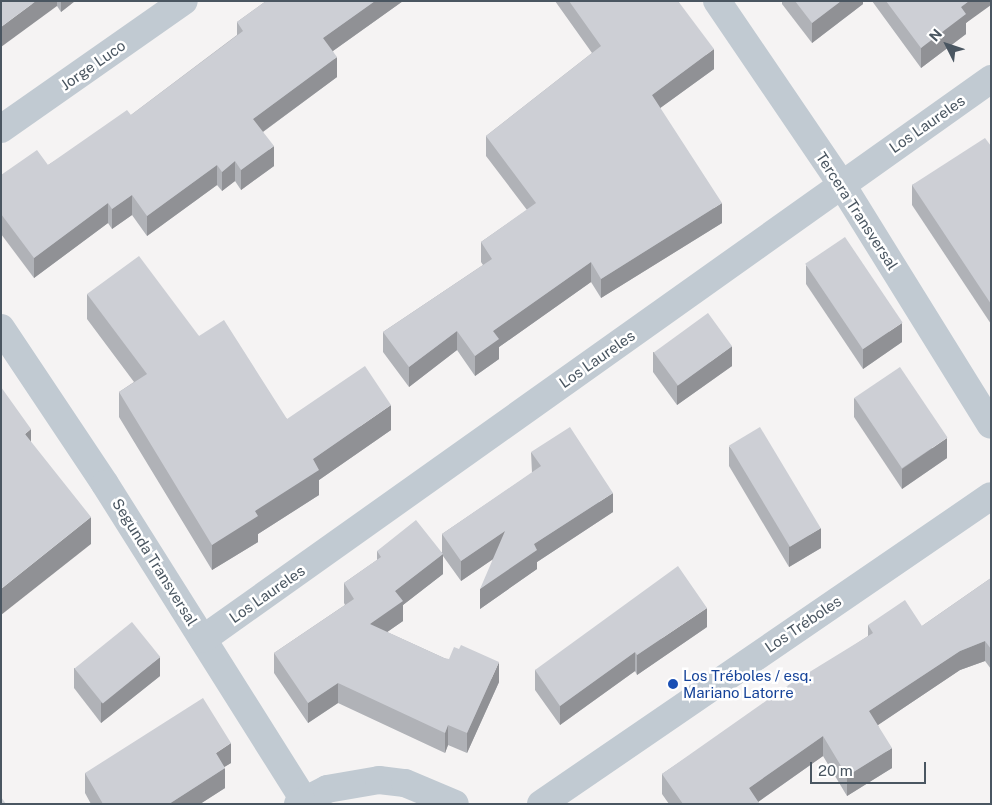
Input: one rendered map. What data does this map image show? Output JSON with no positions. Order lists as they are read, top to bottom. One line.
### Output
{"streets":{"street":["Jorge Luco","Los Laureles","Tercera Transversal","Segunda Transversal","Los Tréboles"]},"crossings":[["Los Laureles","Tercera Transversal"],["Los Laureles","Segunda Transversal"]],"places":["Los Tréboles / esq. Mariano Latorre"],"scale_bar":"20 m","north":"top left"}
